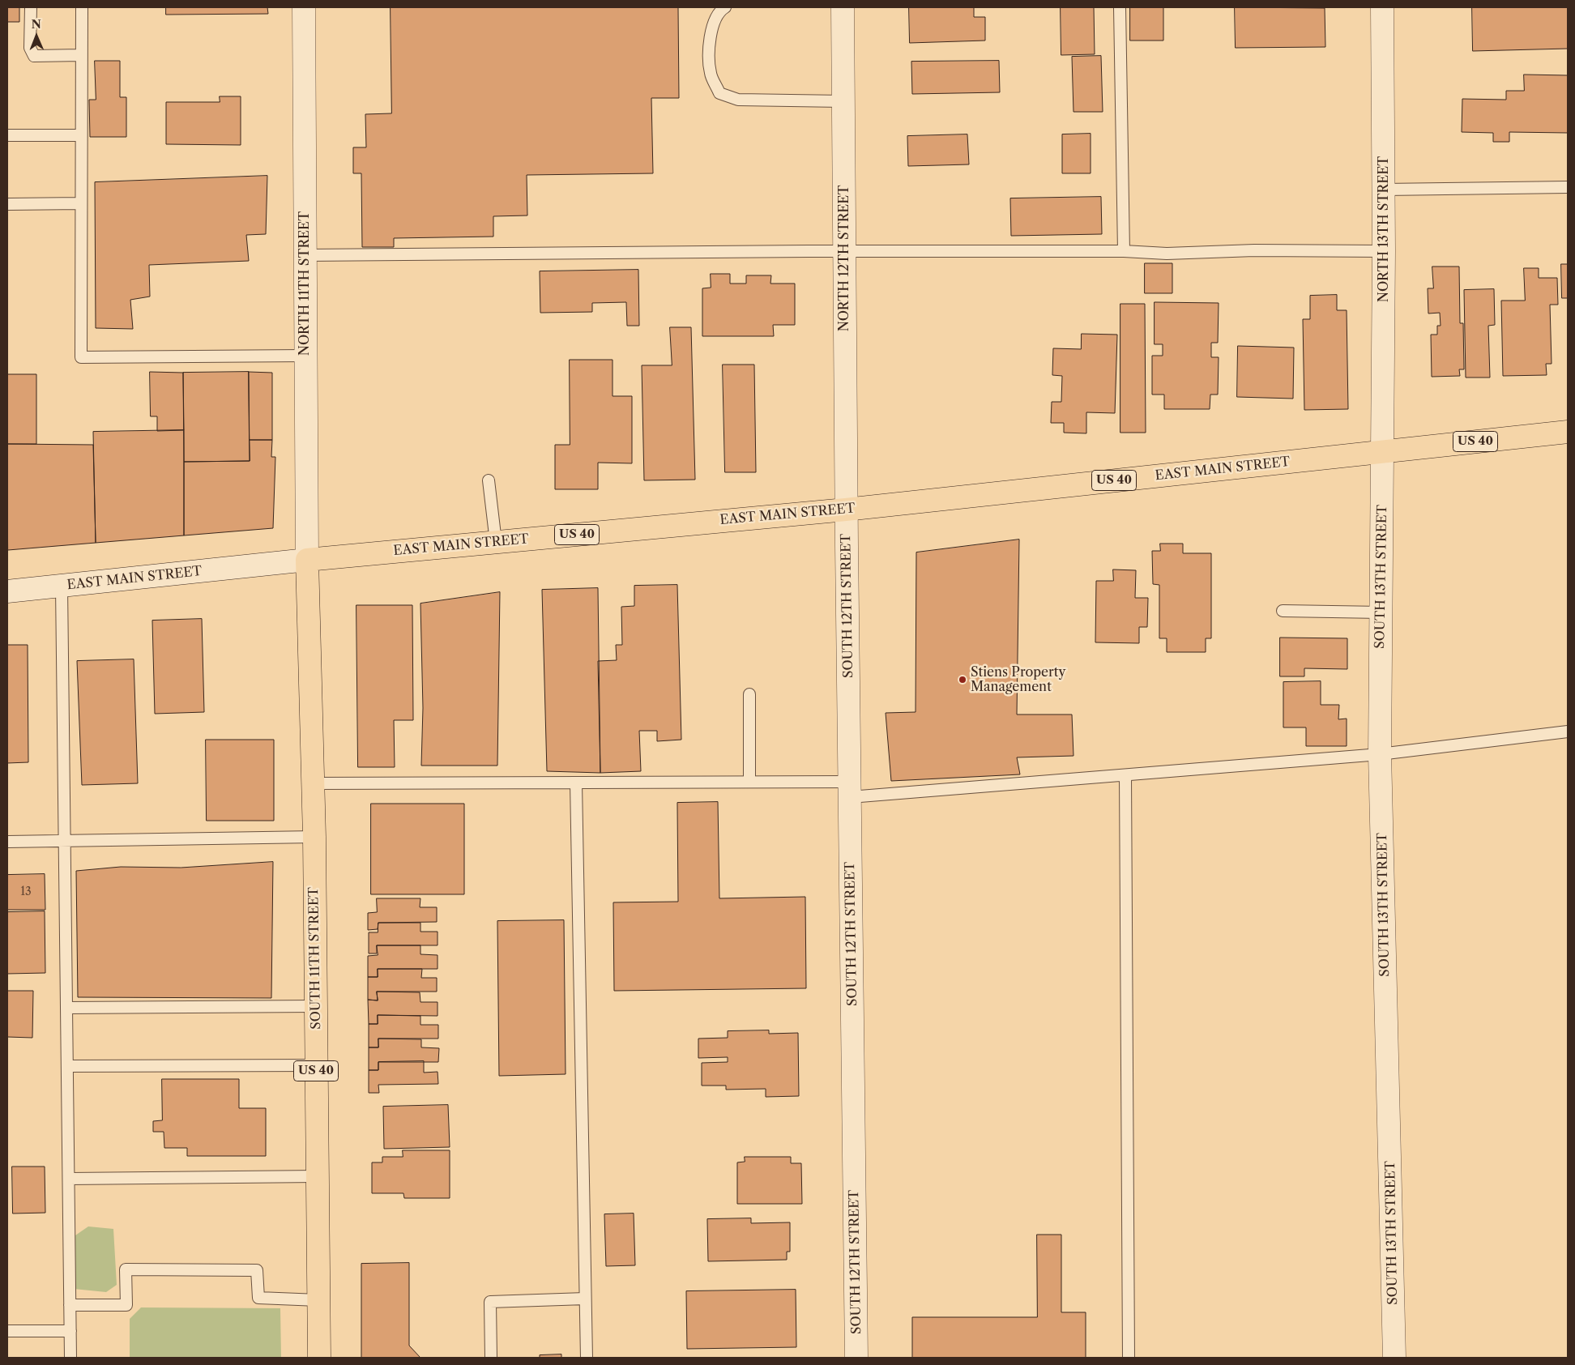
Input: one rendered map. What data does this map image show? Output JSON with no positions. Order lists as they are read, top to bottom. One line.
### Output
{"streets":{"main road":["US 40","EAST MAIN STREET","SOUTH 11TH STREET"],"street":["NORTH 13TH STREET","NORTH 12TH STREET","NORTH 11TH STREET","SOUTH 13TH STREET","SOUTH 12TH STREET"]},"crossings":[["NORTH 13TH STREET","EAST MAIN STREET"],["NORTH 13TH STREET","SOUTH 13TH STREET"],["NORTH 12TH STREET","EAST MAIN STREET"],["NORTH 12TH STREET","SOUTH 12TH STREET"],["NORTH 11TH STREET","EAST MAIN STREET"],["NORTH 11TH STREET","SOUTH 11TH STREET"],["EAST MAIN STREET","SOUTH 13TH STREET"],["EAST MAIN STREET","SOUTH 12TH STREET"],["EAST MAIN STREET","SOUTH 11TH STREET"]],"places":["Stiens Property Management"],"house_numbers":["13"],"north":"top"}
